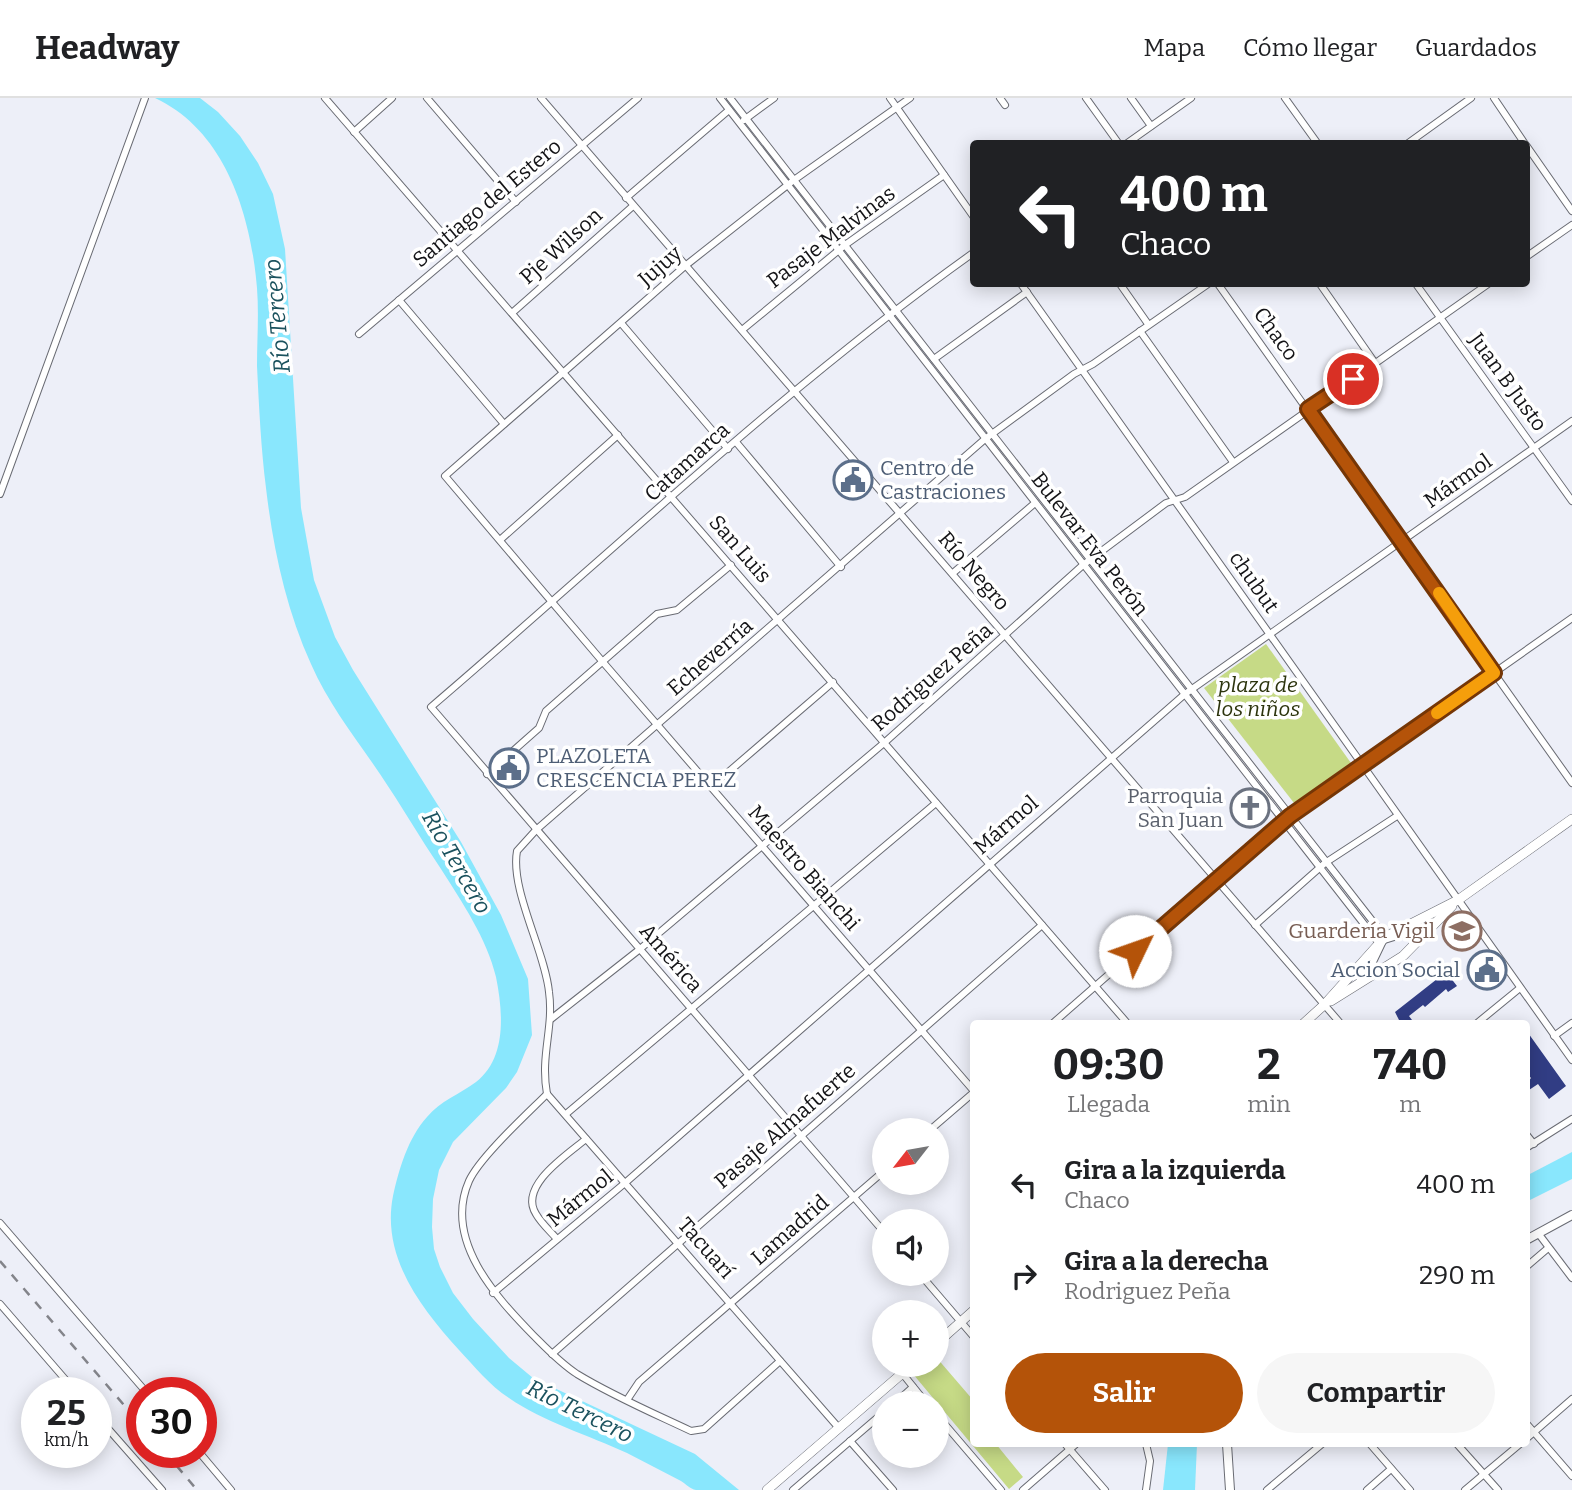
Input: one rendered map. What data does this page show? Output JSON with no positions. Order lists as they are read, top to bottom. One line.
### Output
{"streets":{"street":["Santiago del Estero","Pasaje Malvinas","Pje Wilson","Jujuy","Chaco","Juan B Justo","Catamarca","Mármol","Bulevar Eva Perón","San Luis","Río Negro","chubut","Echeverría","Rodriguez Peña","Maestro Bianchi","América","Pasaje Almafuerte","Lamadrid","Tacuarí"]},"crossings":[["Santiago del Estero","San Luis"],["Santiago del Estero","Río Negro"],["Pasaje Malvinas","Bulevar Eva Perón"],["Pasaje Malvinas","Río Negro"],["Pje Wilson","San Luis"],["Pje Wilson","Río Negro"],["Jujuy","Bulevar Eva Perón"],["Jujuy","San Luis"],["Jujuy","Río Negro"],["Jujuy","Maestro Bianchi"],["Chaco","Mármol"],["Chaco","Rodriguez Peña"],["Juan B Justo","Mármol"],["Juan B Justo","Rodriguez Peña"],["Catamarca","Bulevar Eva Perón"],["Catamarca","San Luis"],["Catamarca","Río Negro"],["Catamarca","Maestro Bianchi"],["Catamarca","América"],["Mármol","Bulevar Eva Perón"],["Mármol","San Luis"],["Mármol","Río Negro"],["Mármol","chubut"],["Mármol","Maestro Bianchi"],["Mármol","América"],["Mármol","Tacuarí"],["Bulevar Eva Perón","Echeverría"],["Bulevar Eva Perón","Rodriguez Peña"],["San Luis","Echeverría"],["San Luis","Rodriguez Peña"],["San Luis","Pasaje Almafuerte"],["Río Negro","Echeverría"],["Río Negro","Rodriguez Peña"],["chubut","Echeverría"],["chubut","Rodriguez Peña"],["Echeverría","Rodriguez Peña"],["Echeverría","Maestro Bianchi"],["Echeverría","América"],["Echeverría","Tacuarí"],["Rodriguez Peña","Maestro Bianchi"],["Rodriguez Peña","América"],["Maestro Bianchi","Pasaje Almafuerte"],["América","Pasaje Almafuerte"],["América","Lamadrid"],["Pasaje Almafuerte","Tacuarí"],["Lamadrid","Tacuarí"]],"water":["Río Tercero"],"parks":["plaza de los niños"],"places":{"public building":["Centro de Castraciones","PLAZOLETA CRESCENCIA PEREZ","Accion Social"],"church":["Parroquia San Juan"],"school or university":["Guardería Vigil"]},"north":"bottom left","page":{"header":"Headway","nav":["Mapa","Cómo llegar","Guardados"],"turn":["400 m","Chaco"],"eta":["09:30","Llegada","2","min","740","m"],"map_buttons":["+","−"],"list":[{"name":"Gira a la izquierda","note":"Chaco","value":"400 m"},{"name":"Gira a la derecha","note":"Rodriguez Peña","value":"290 m"}],"buttons":["Salir","Compartir"],"speed":"25 km/h","limit":"30"}}
